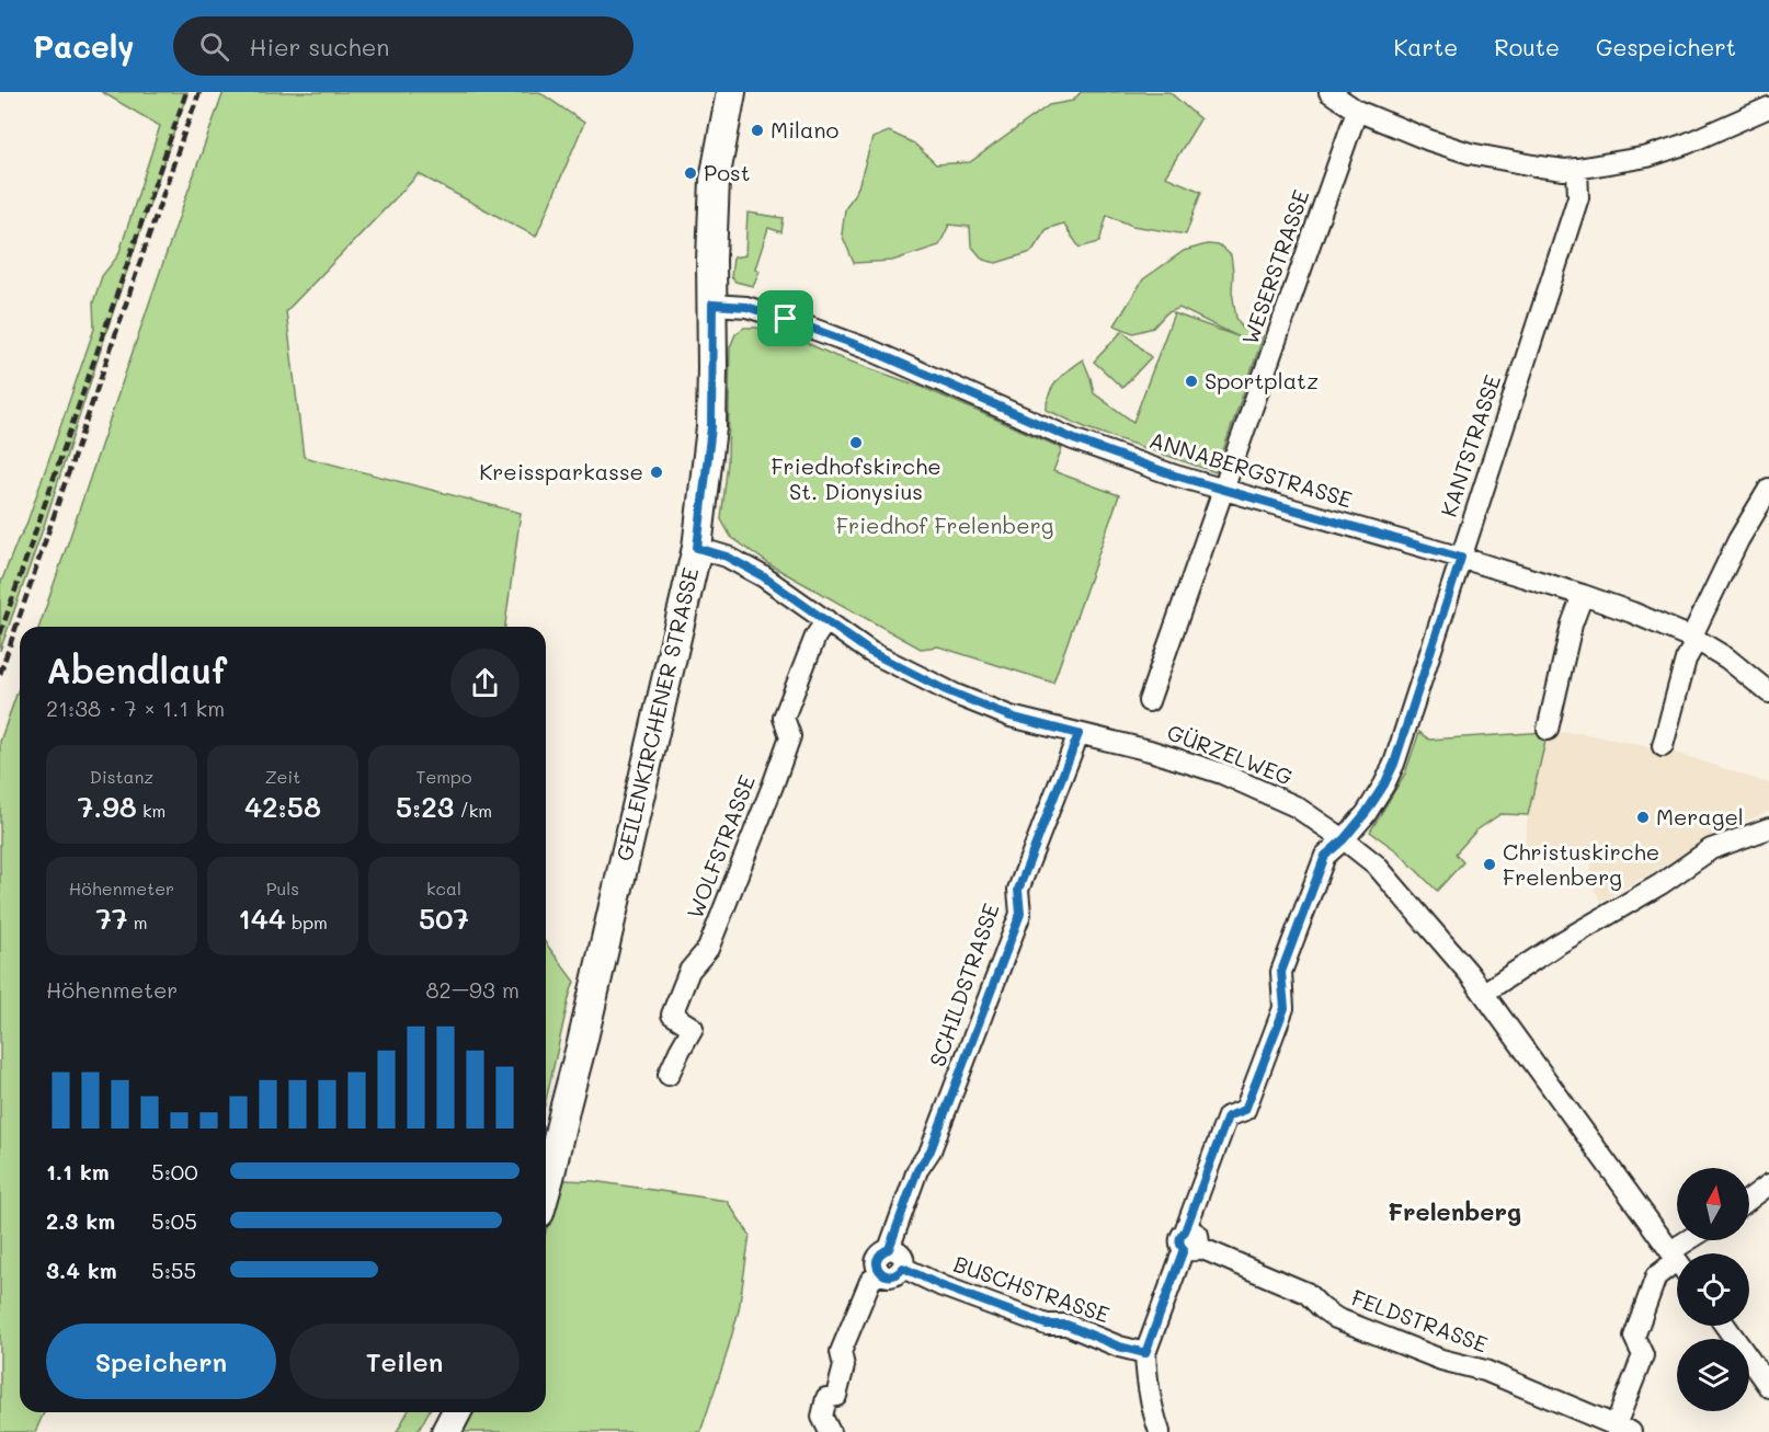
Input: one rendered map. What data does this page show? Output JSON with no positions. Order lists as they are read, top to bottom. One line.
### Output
{"streets":{"main road":["GEILENKIRCHENER STRASSE"],"street":["WESERSTRASSE","KANTSTRASSE","ANNABERGSTRASSE","GÜRZELWEG","WOLFSTRASSE","SCHILDSTRASSE","BUSCHSTRASSE","FELDSTRASSE"]},"crossings":[["WESERSTRASSE","ANNABERGSTRASSE"],["KANTSTRASSE","ANNABERGSTRASSE"],["KANTSTRASSE","GÜRZELWEG"],["KANTSTRASSE","FELDSTRASSE"],["ANNABERGSTRASSE","GEILENKIRCHENER STRASSE"],["GEILENKIRCHENER STRASSE","GÜRZELWEG"],["GÜRZELWEG","WOLFSTRASSE"],["GÜRZELWEG","SCHILDSTRASSE"],["SCHILDSTRASSE","BUSCHSTRASSE"]],"districts":["Frelenberg"],"parks":["Friedhof Frelenberg"],"places":["Milano","Post","Sportplatz","Friedhofskirche St. Dionysius","Kreissparkasse","Meragel","Christuskirche Frelenberg"],"north":"top","page":{"header":"Pacely","search":"Hier suchen","nav":["Karte","Route","Gespeichert"],"heading":["Abendlauf","21:38 · 7 × 1.1 km"],"stats":[["Distanz","7.98 km"],["Zeit","42:58"],["Tempo","5:23 /km"],["Höhenmeter","77 m"],["Puls","144 bpm"],["kcal","507"]],"chart":["Höhenmeter","82–93 m"],"list":[{"name":"1.1 km","note":"5:00"},{"name":"2.3 km","note":"5:05"},{"name":"3.4 km","note":"5:55"}],"buttons":["Speichern","Teilen"]}}
